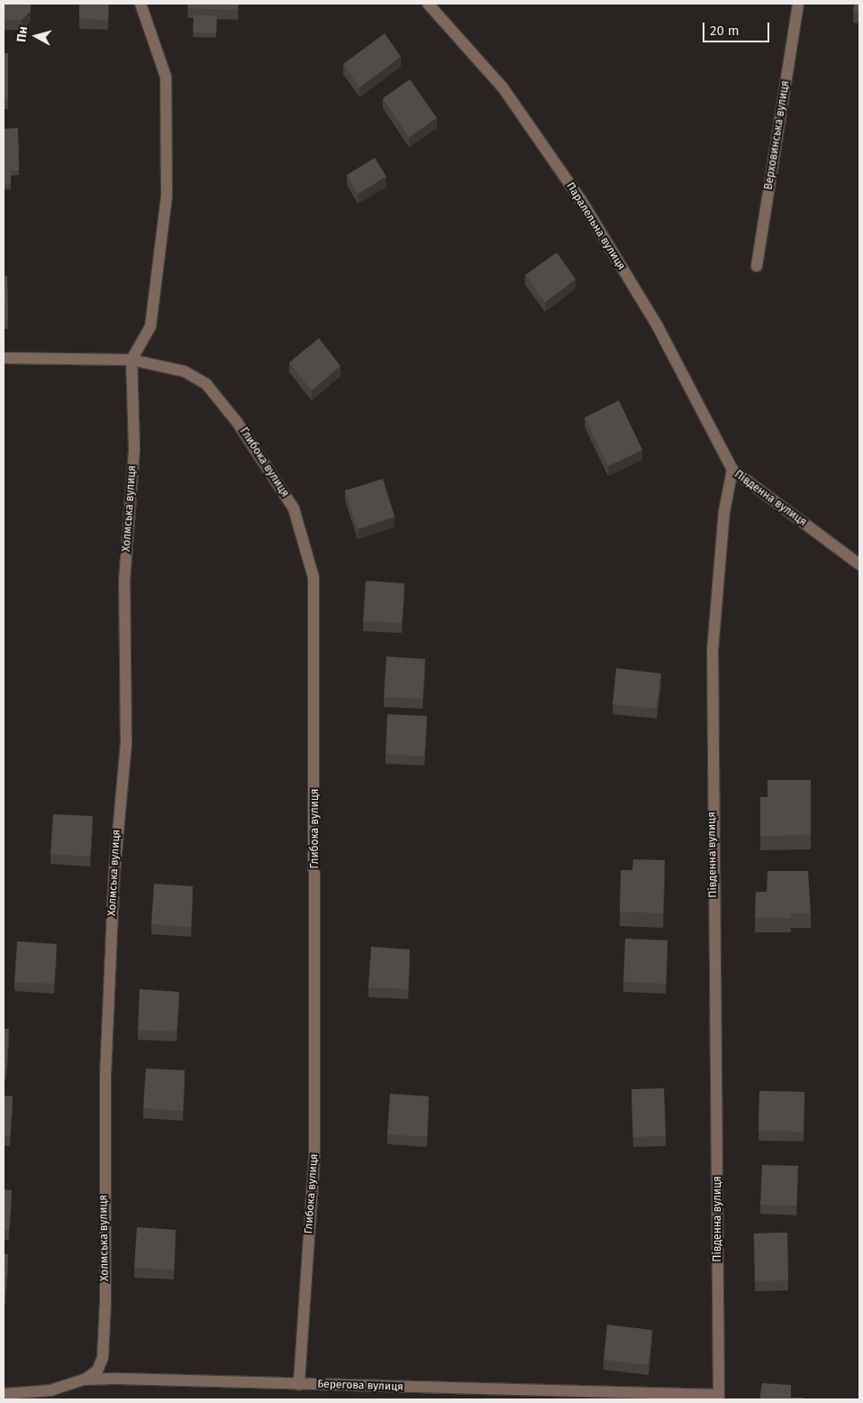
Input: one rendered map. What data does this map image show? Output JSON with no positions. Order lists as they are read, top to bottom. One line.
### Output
{"streets":{"street":["Верховинська вулиця","Паралельна вулиця","Глибока вулиця","Південна вулиця","Холмська вулиця","Берегова вулиця"]},"crossings":[["Паралельна вулиця","Південна вулиця"],["Глибока вулиця","Холмська вулиця"],["Глибока вулиця","Берегова вулиця"],["Південна вулиця","Берегова вулиця"],["Холмська вулиця","Берегова вулиця"]],"scale_bar":"20 m","north":"left"}
